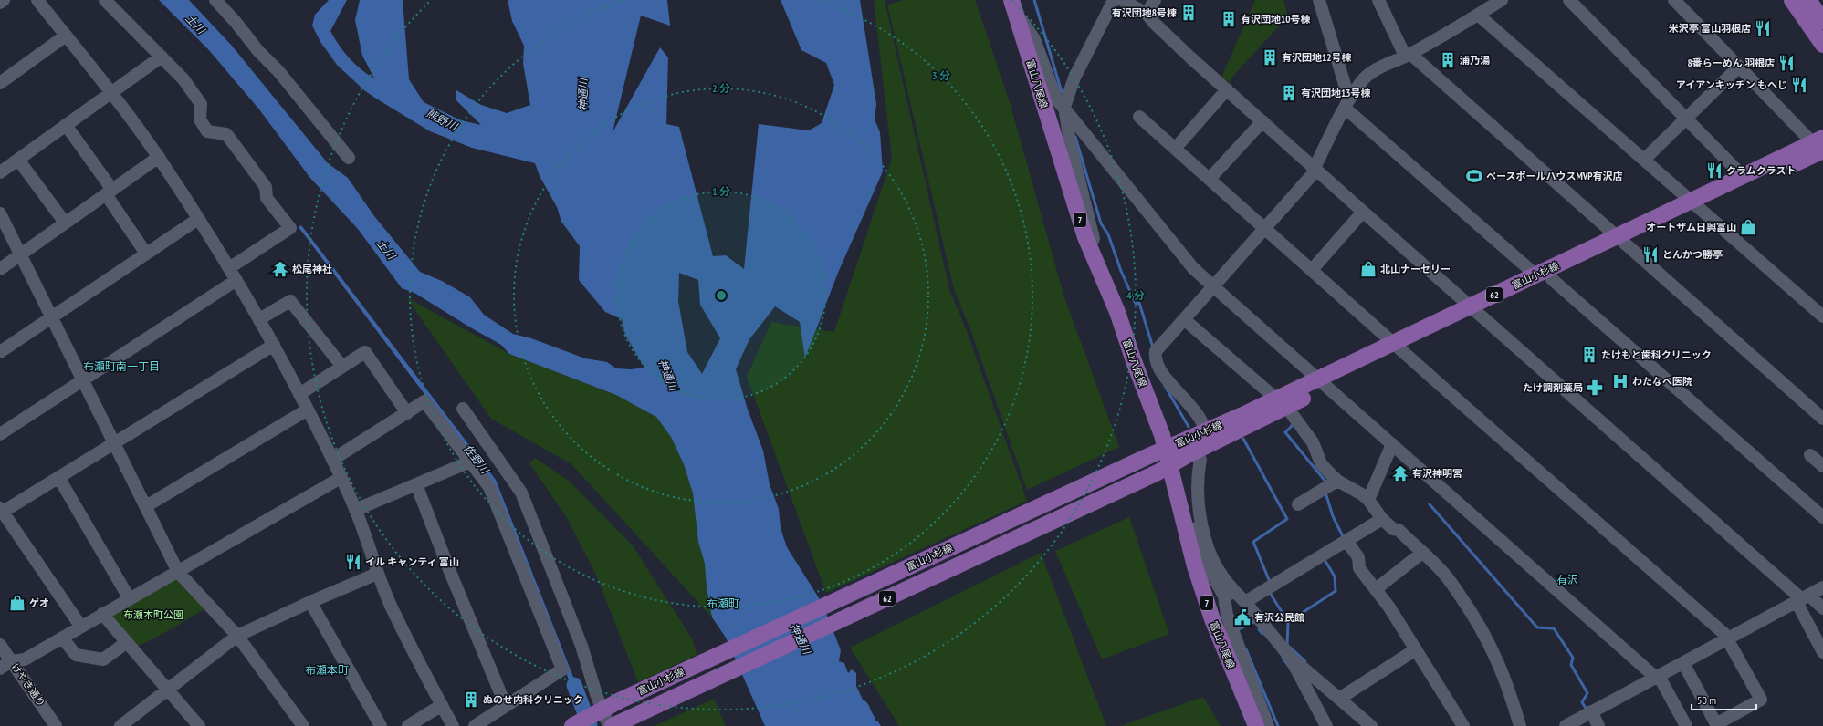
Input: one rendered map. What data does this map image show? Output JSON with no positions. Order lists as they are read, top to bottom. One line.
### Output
{"streets":{"main road":["富山八尾線","7","富山小杉線","62"],"street":["けやき通り"]},"crossings":[["富山八尾線","富山小杉線"]],"districts":["布瀬町南一丁目","有沢","布瀬町","布瀬本町"],"water":["土川","神通川","熊野川","佐野川"],"parks":["布瀬本町公園"],"places":{"building":["有沢団地8号棟","有沢団地10号棟","有沢団地12号棟","浦乃湯","有沢団地13号棟","たけもと歯科クリニック","ぬのせ内科クリニック"],"restaurant":["米沢亭 富山羽根店","8番らーめん 羽根店","アイアンキッチン もへじ","クラムクラスト","とんかつ勝亭","イル キャンティ 富山"],"sports":["ベースボールハウスMVP有沢店"],"shop":["オートザム日興富山","北山ナーセリー","ゲオ"],"temple":["松尾神社","有沢神明宮"],"hospital":["わたなべ医院"],"pharmacy":["たけ調剤薬局"],"public building":["有沢公民館"]},"scale_bar":"50 m","rings":["3 分","2 分","1 分","4 分"]}
